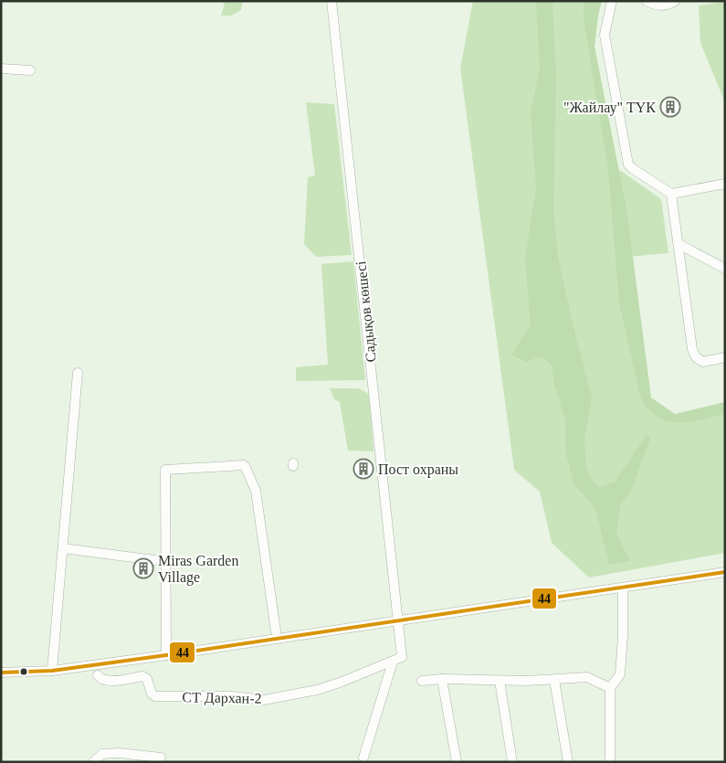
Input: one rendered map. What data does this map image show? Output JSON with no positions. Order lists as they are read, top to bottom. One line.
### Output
{"streets":{"street":["Садықов көшесі","СТ Дархан-2"]},"places":{"building":["\"Жайлау\" ТҮК","Пост охраны","Miras Garden Village"]},"lines":["transit line 44"]}
